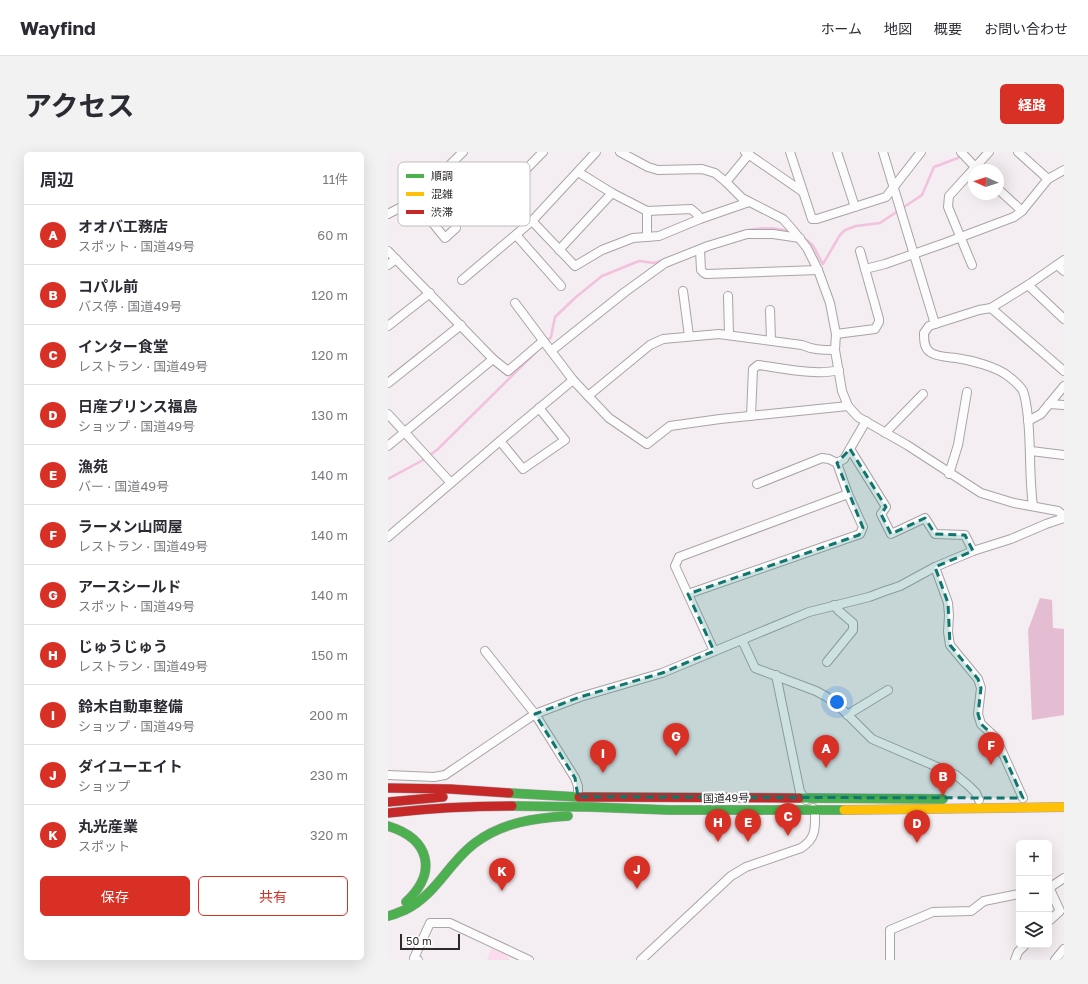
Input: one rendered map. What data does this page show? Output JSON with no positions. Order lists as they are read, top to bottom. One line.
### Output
{"streets":{"highway":["国道49号"]},"legend":["順調","混雑","渋滞"],"scale_bar":"50 m","north":"left","page":{"header":"Wayfind","nav":["ホーム","地図","概要","お問い合わせ"],"title":"アクセス","buttons":["経路",["保存","共有"]],"heading":["周辺","11件"],"list":[{"mark":"A","name":"オオバ工務店","note":"スポット · 国道49号","value":"60 m"},{"mark":"B","name":"コパル前","note":"バス停 · 国道49号","value":"120 m"},{"mark":"C","name":"インター食堂","note":"レストラン · 国道49号","value":"120 m"},{"mark":"D","name":"日産プリンス福島","note":"ショップ · 国道49号","value":"130 m"},{"mark":"E","name":"漁苑","note":"バー · 国道49号","value":"140 m"},{"mark":"F","name":"ラーメン山岡屋","note":"レストラン · 国道49号","value":"140 m"},{"mark":"G","name":"アースシールド","note":"スポット · 国道49号","value":"140 m"},{"mark":"H","name":"じゅうじゅう","note":"レストラン · 国道49号","value":"150 m"},{"mark":"I","name":"鈴木自動車整備","note":"ショップ · 国道49号","value":"200 m"},{"mark":"J","name":"ダイユーエイト","note":"ショップ","value":"230 m"},{"mark":"K","name":"丸光産業","note":"スポット","value":"320 m"}],"pins":["G","F","A","I","B","C","E","H","D","J","K"],"map_buttons":["+","−"],"scale":"50 m"}}
